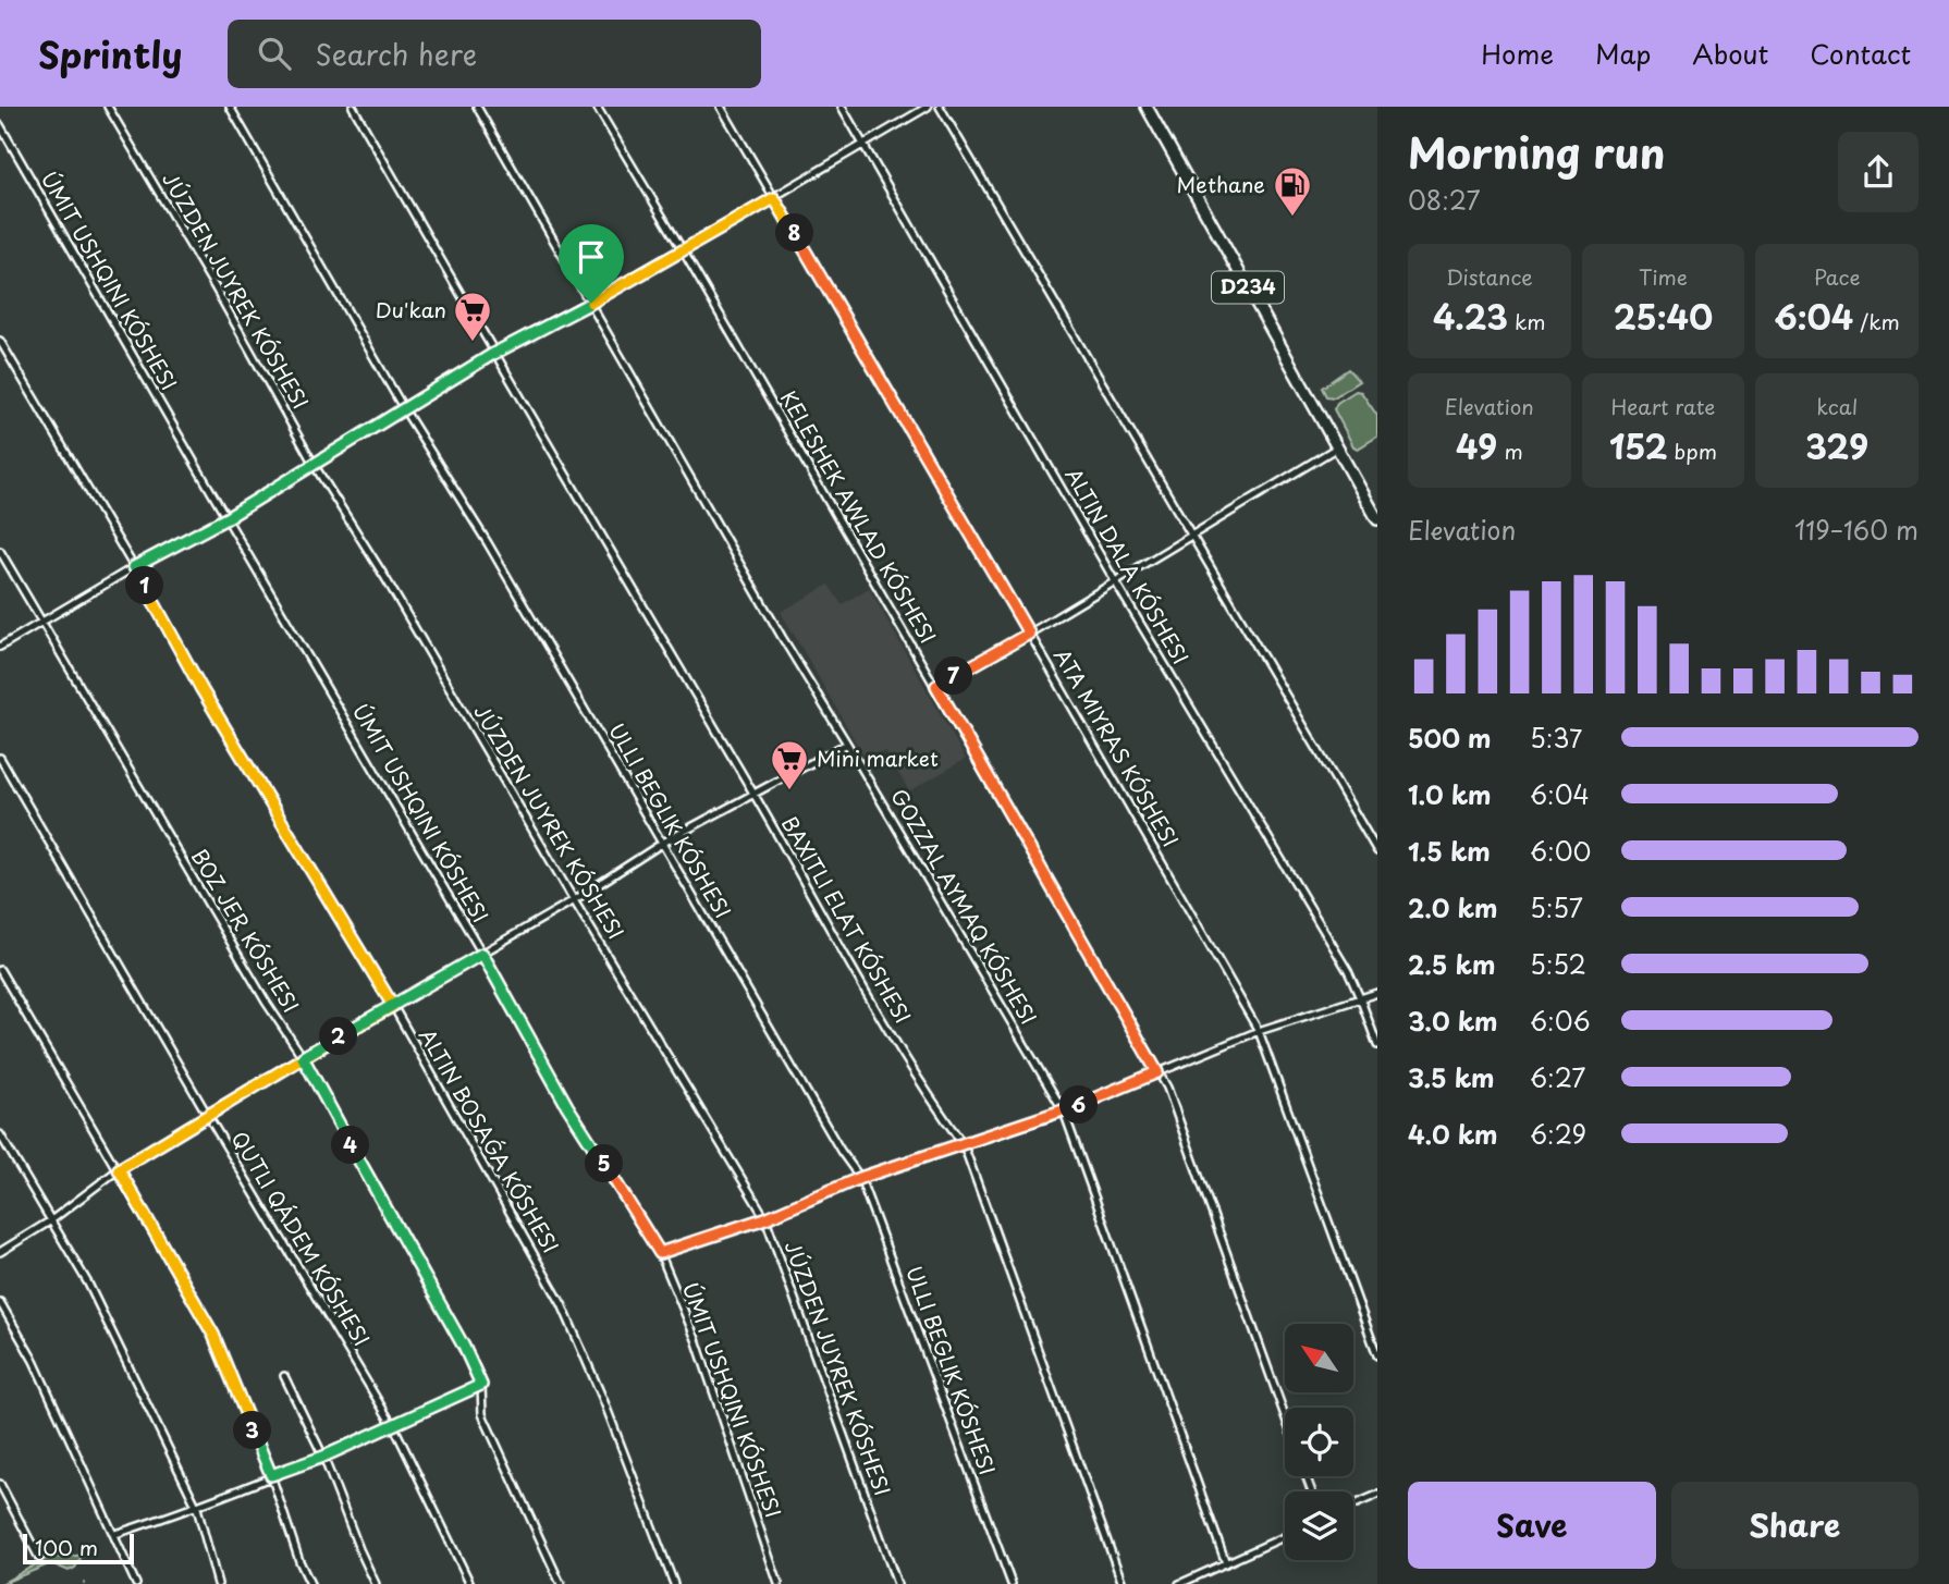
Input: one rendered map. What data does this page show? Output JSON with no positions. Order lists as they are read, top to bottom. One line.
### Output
{"streets":{"main road":["D234"],"street":["JÚZDEN JUYREK KÓSHESI","KELESHEK AWLAD KÓSHESI","ATA MIYRAS KÓSHESI","GOZZAL AYMAQ KÓSHESI","BOZ JER KÓSHESI"]},"places":{"fuel station":["Methane"],"supermarket":["Du'kan","Mini market"]},"scale_bar":"100 m","north":"top left","page":{"header":"Sprintly","search":"Search here","nav":["Home","Map","About","Contact"],"heading":["Morning run","08:27"],"pins":["8","1","7","2","6","4","5","3"],"stats":[["Distance","4.23 km"],["Time","25:40"],["Pace","6:04 /km"],["Elevation","49 m"],["Heart rate","152 bpm"],["kcal","329"]],"chart":["Elevation","119–160 m"],"list":[{"name":"500 m","note":"5:37"},{"name":"1.0 km","note":"6:04"},{"name":"1.5 km","note":"6:00"},{"name":"2.0 km","note":"5:57"},{"name":"2.5 km","note":"5:52"},{"name":"3.0 km","note":"6:06"},{"name":"3.5 km","note":"6:27"},{"name":"4.0 km","note":"6:29"}],"buttons":["Save","Share"],"scale":"100 m"}}
